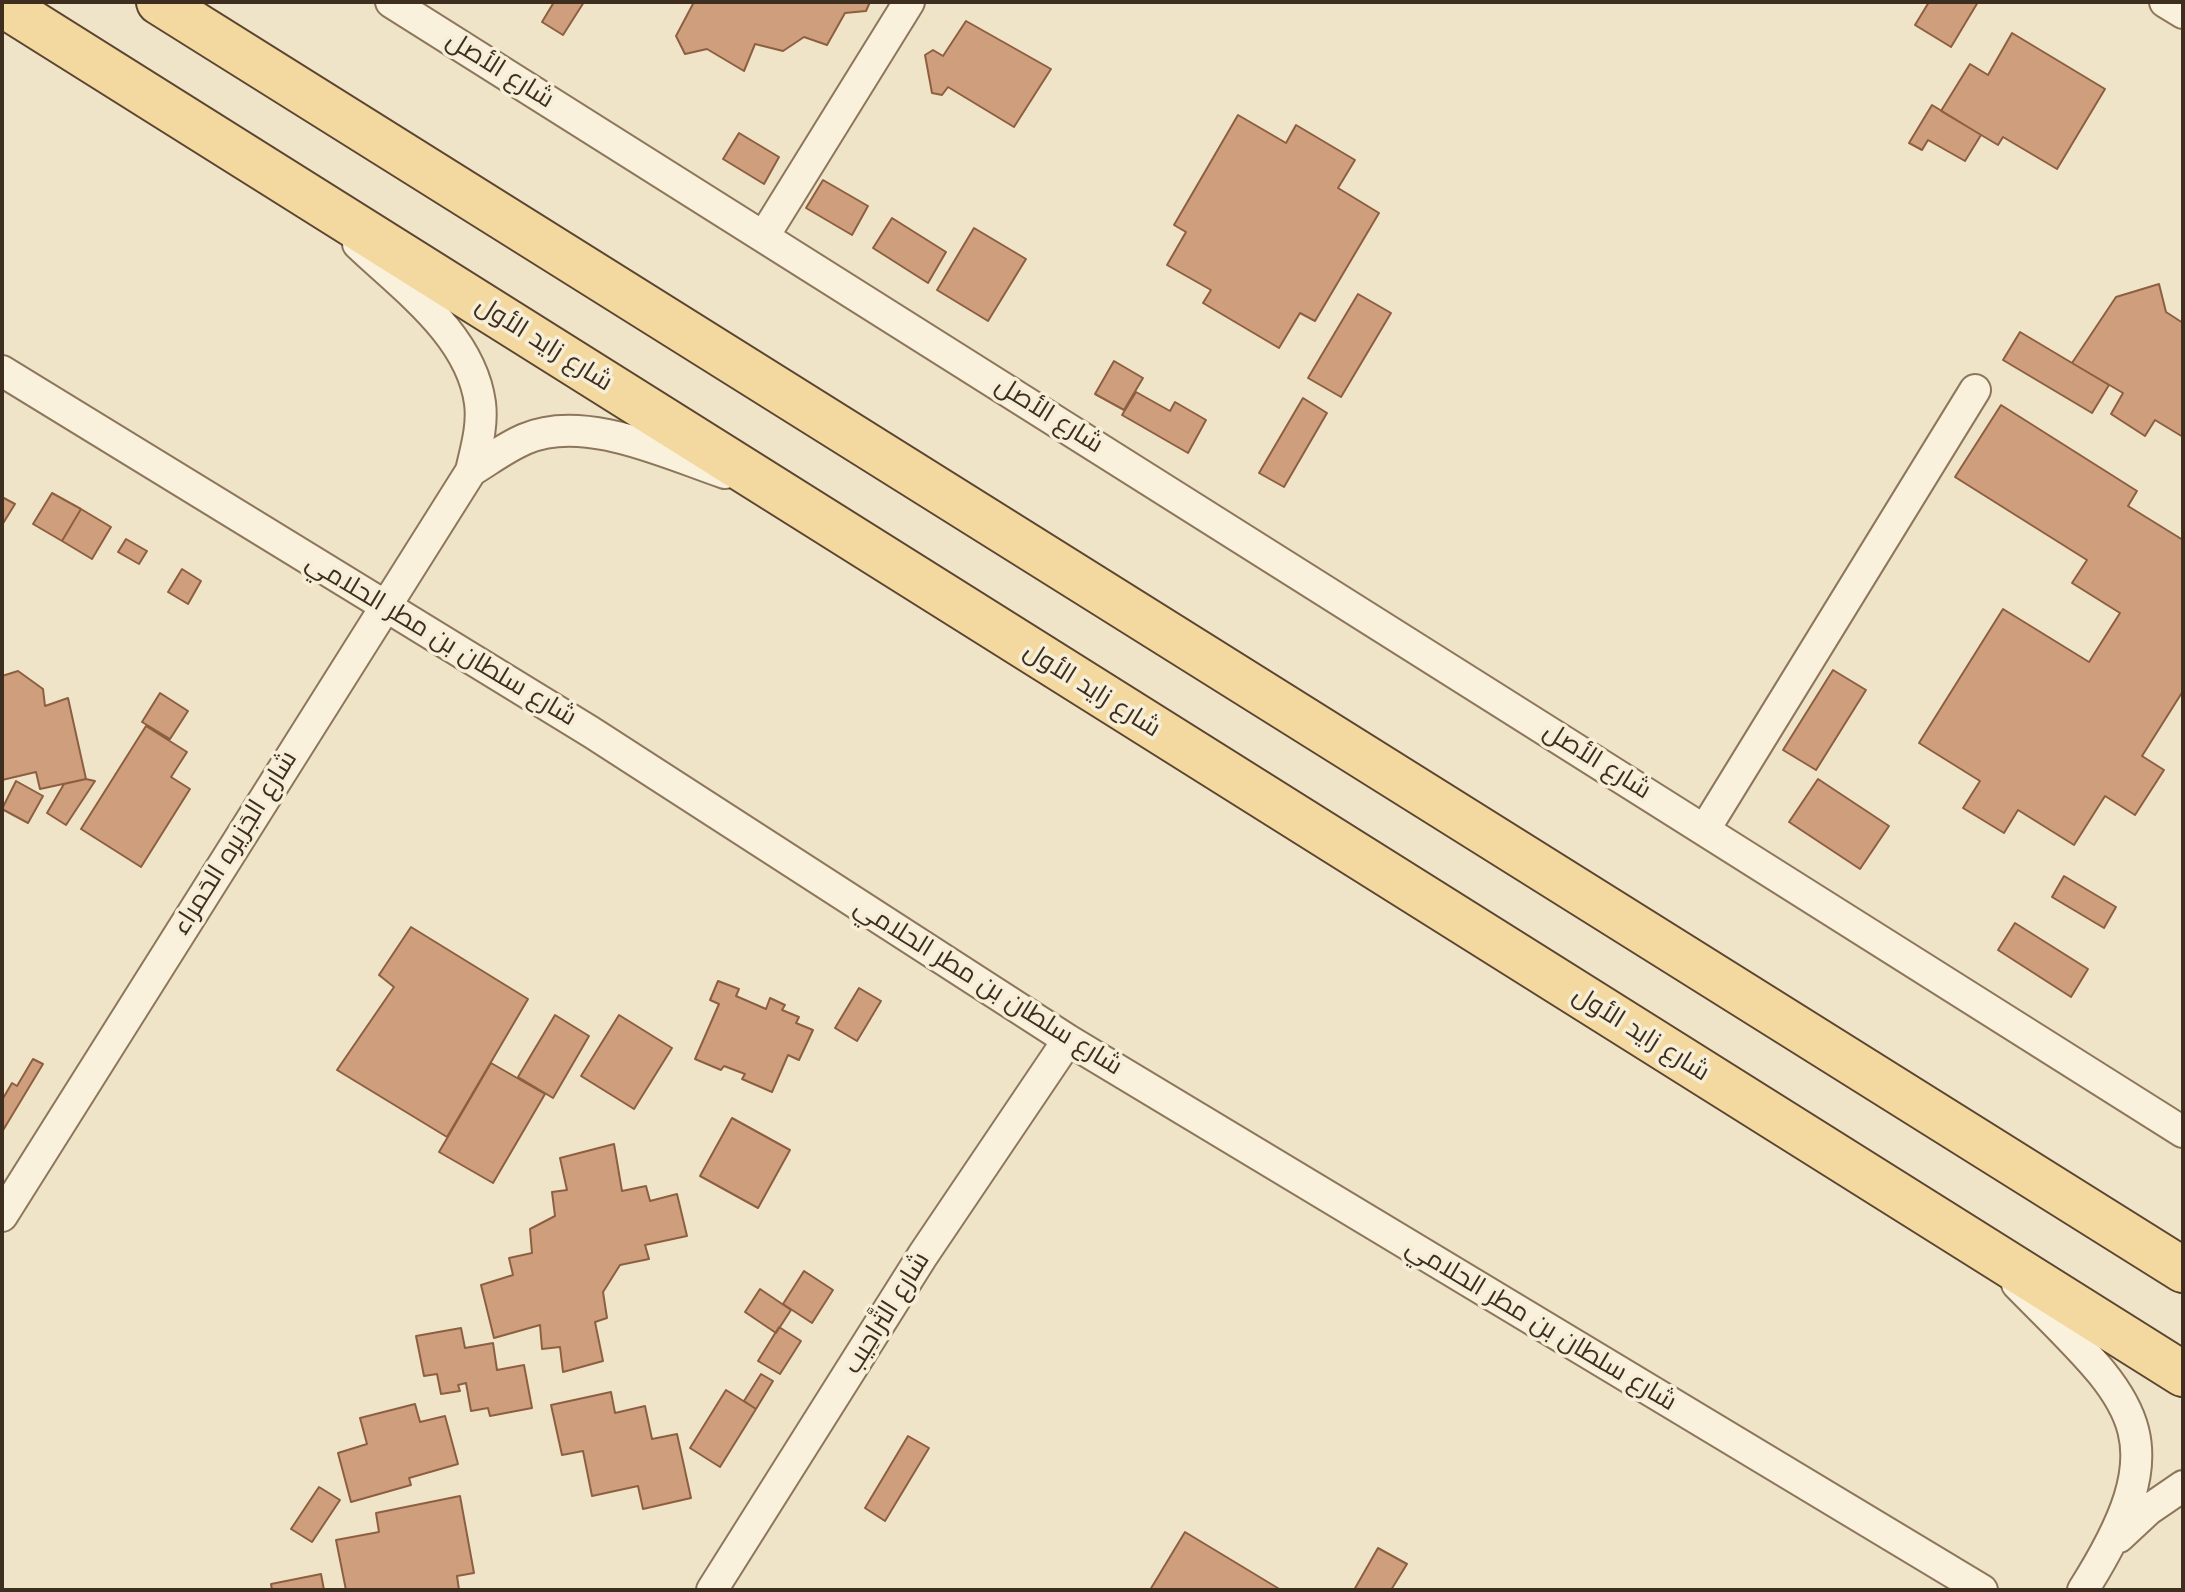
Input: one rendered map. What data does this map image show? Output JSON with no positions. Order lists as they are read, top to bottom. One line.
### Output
{"streets":{"main road":["شارع زايد الأول"],"street":["شارع الأصل","شارع سلطان بن مطر الحلامي","شارع الجَزيره الحَمراء","شارع التَّراحِيب"]},"crossings":[["شارع زايد الأول","شارع الجَزيره الحَمراء"],["شارع سلطان بن مطر الحلامي","شارع الجَزيره الحَمراء"],["شارع سلطان بن مطر الحلامي","شارع التَّراحِيب"]]}
